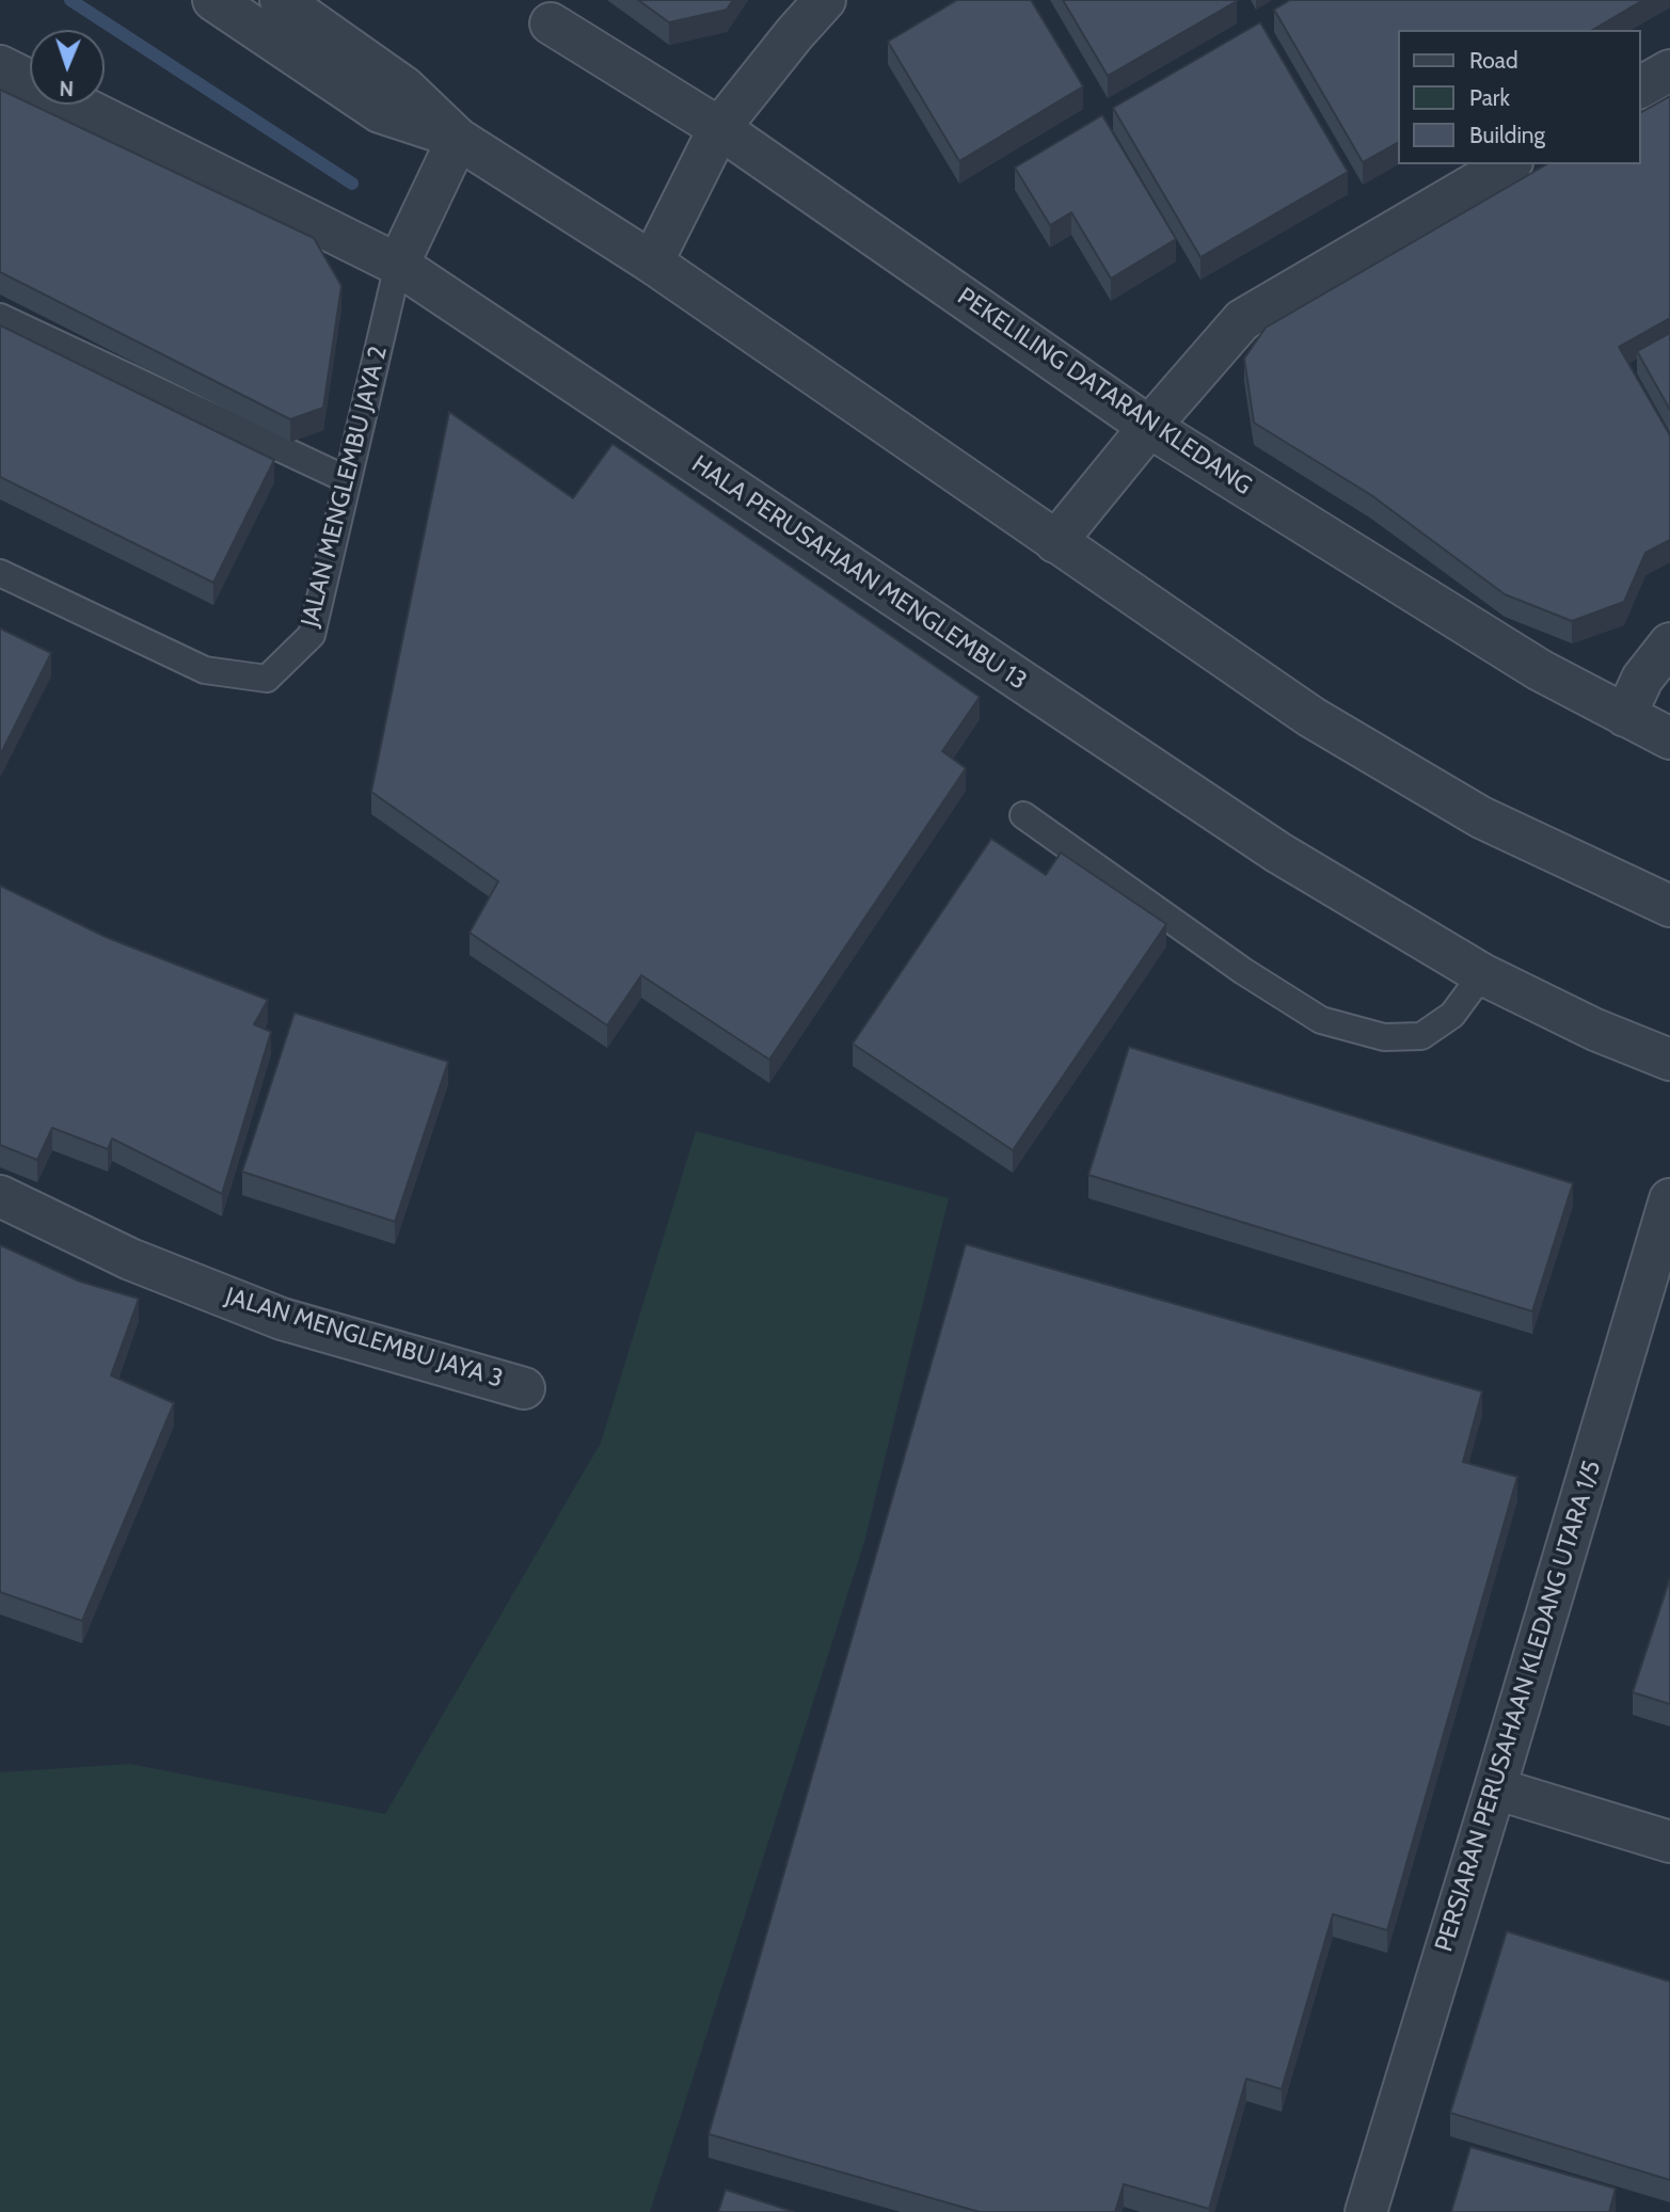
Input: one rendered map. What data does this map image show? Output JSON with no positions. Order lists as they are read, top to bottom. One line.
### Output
{"streets":{"street":["PEKELILING DATARAN KLEDANG","JALAN MENGLEMBU JAYA 2","HALA PERUSAHAAN MENGLEMBU 13","JALAN MENGLEMBU JAYA 3","PERSIARAN PERUSAHAAN KLEDANG UTARA 1/5"]},"crossings":[["JALAN MENGLEMBU JAYA 2","HALA PERUSAHAAN MENGLEMBU 13"]],"legend":["Road","Park","Building"],"north":"bottom"}
